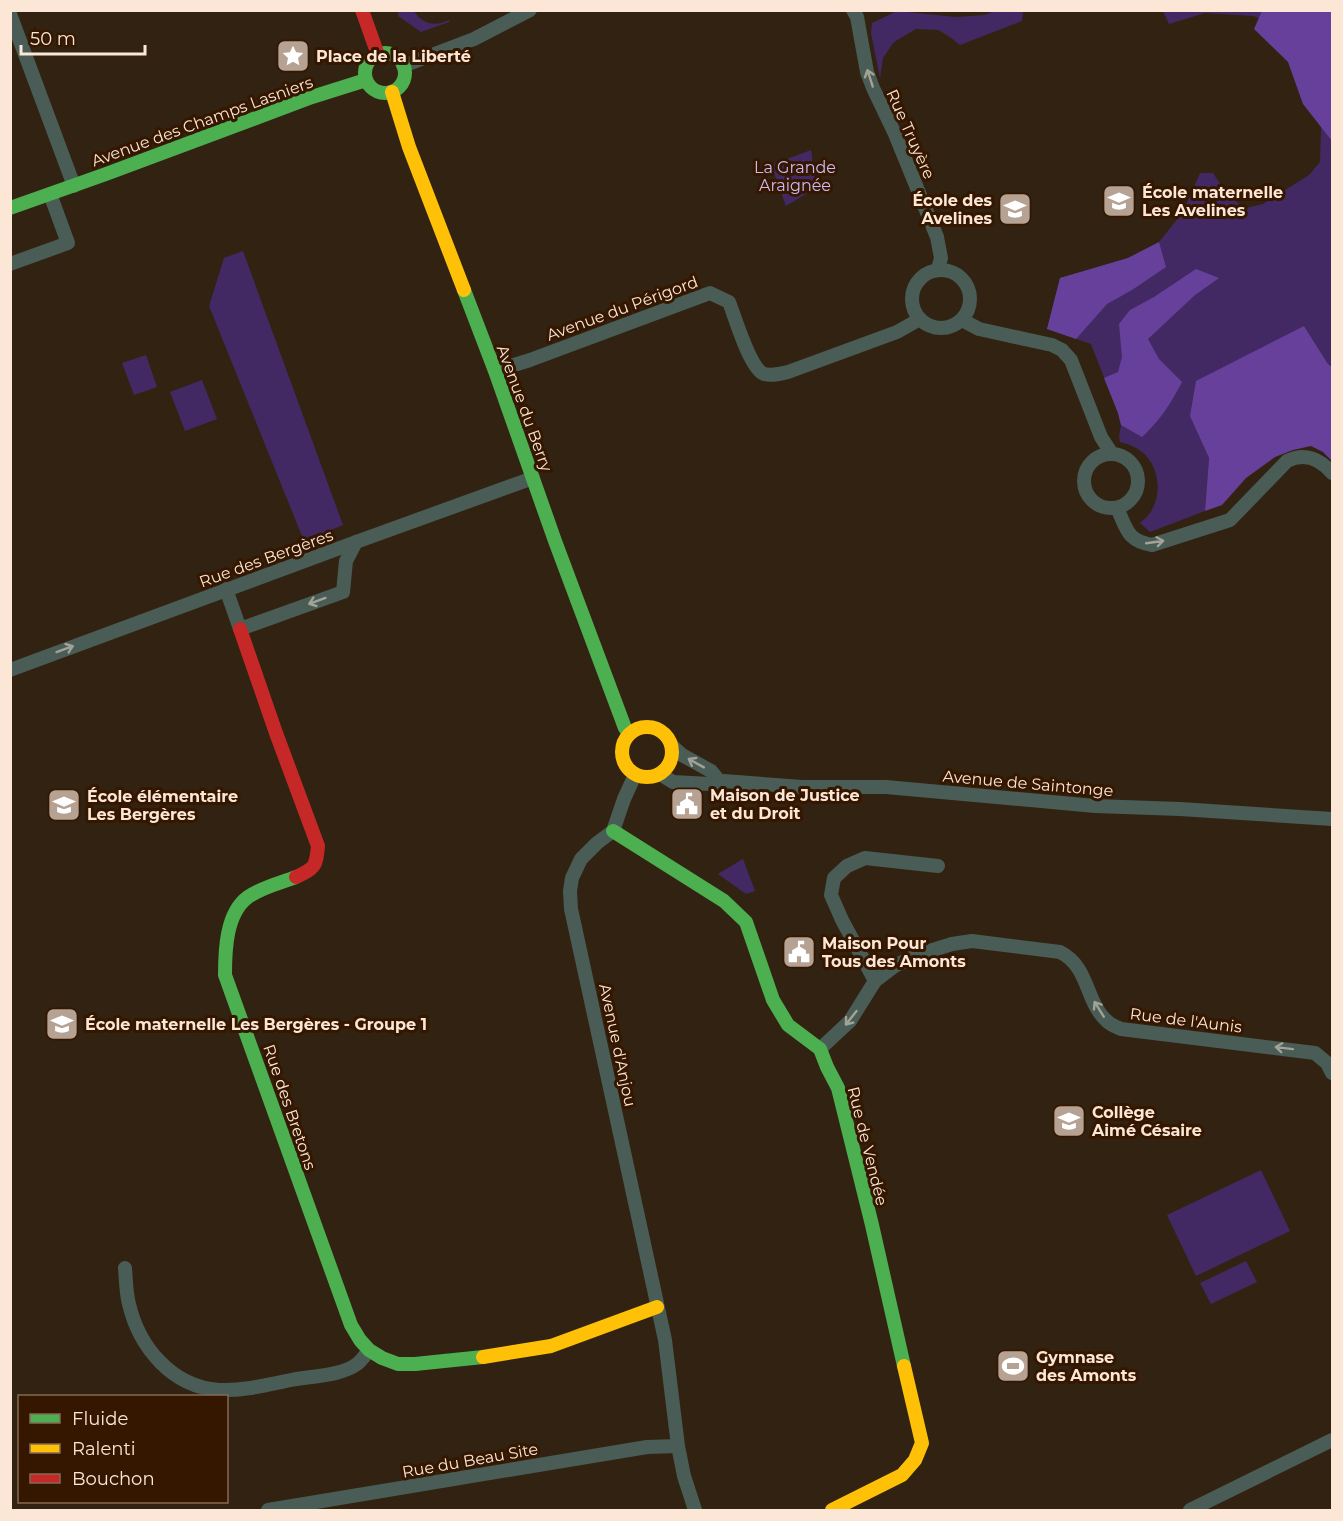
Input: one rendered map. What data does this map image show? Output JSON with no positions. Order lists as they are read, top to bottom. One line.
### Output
{"streets":{"street":["Avenue des Champs Lasniers","Rue Truyère","Avenue du Périgord","Avenue du Berry","Rue des Bergères","Avenue de Saintonge","Rue de l'Aunis","Avenue d'Anjou","Rue des Bretons","Rue de Vendée","Rue du Beau Site"]},"crossings":[["Avenue des Champs Lasniers","Avenue du Berry"],["Rue Truyère","Avenue du Périgord"],["Avenue du Périgord","Avenue du Berry"],["Avenue du Berry","Rue des Bergères"],["Avenue du Berry","Avenue de Saintonge"],["Rue de l'Aunis","Rue de Vendée"],["Avenue d'Anjou","Rue des Bretons"],["Avenue d'Anjou","Rue de Vendée"],["Avenue d'Anjou","Rue du Beau Site"]],"one_way":["Rue Truyère","Rue des Bergères","Rue de l'Aunis"],"parks":["La Grande Araignée"],"places":{"place":["Place de la Liberté"],"school or university":["École maternelle Les Avelines","École des Avelines","École élémentaire Les Bergères","École maternelle Les Bergères - Groupe 1","Collège Aimé Césaire"],"public building":["Maison de Justice et du Droit","Maison Pour Tous des Amonts"],"sports":["Gymnase des Amonts"]},"legend":["Fluide","Ralenti","Bouchon"],"scale_bar":"50 m"}
